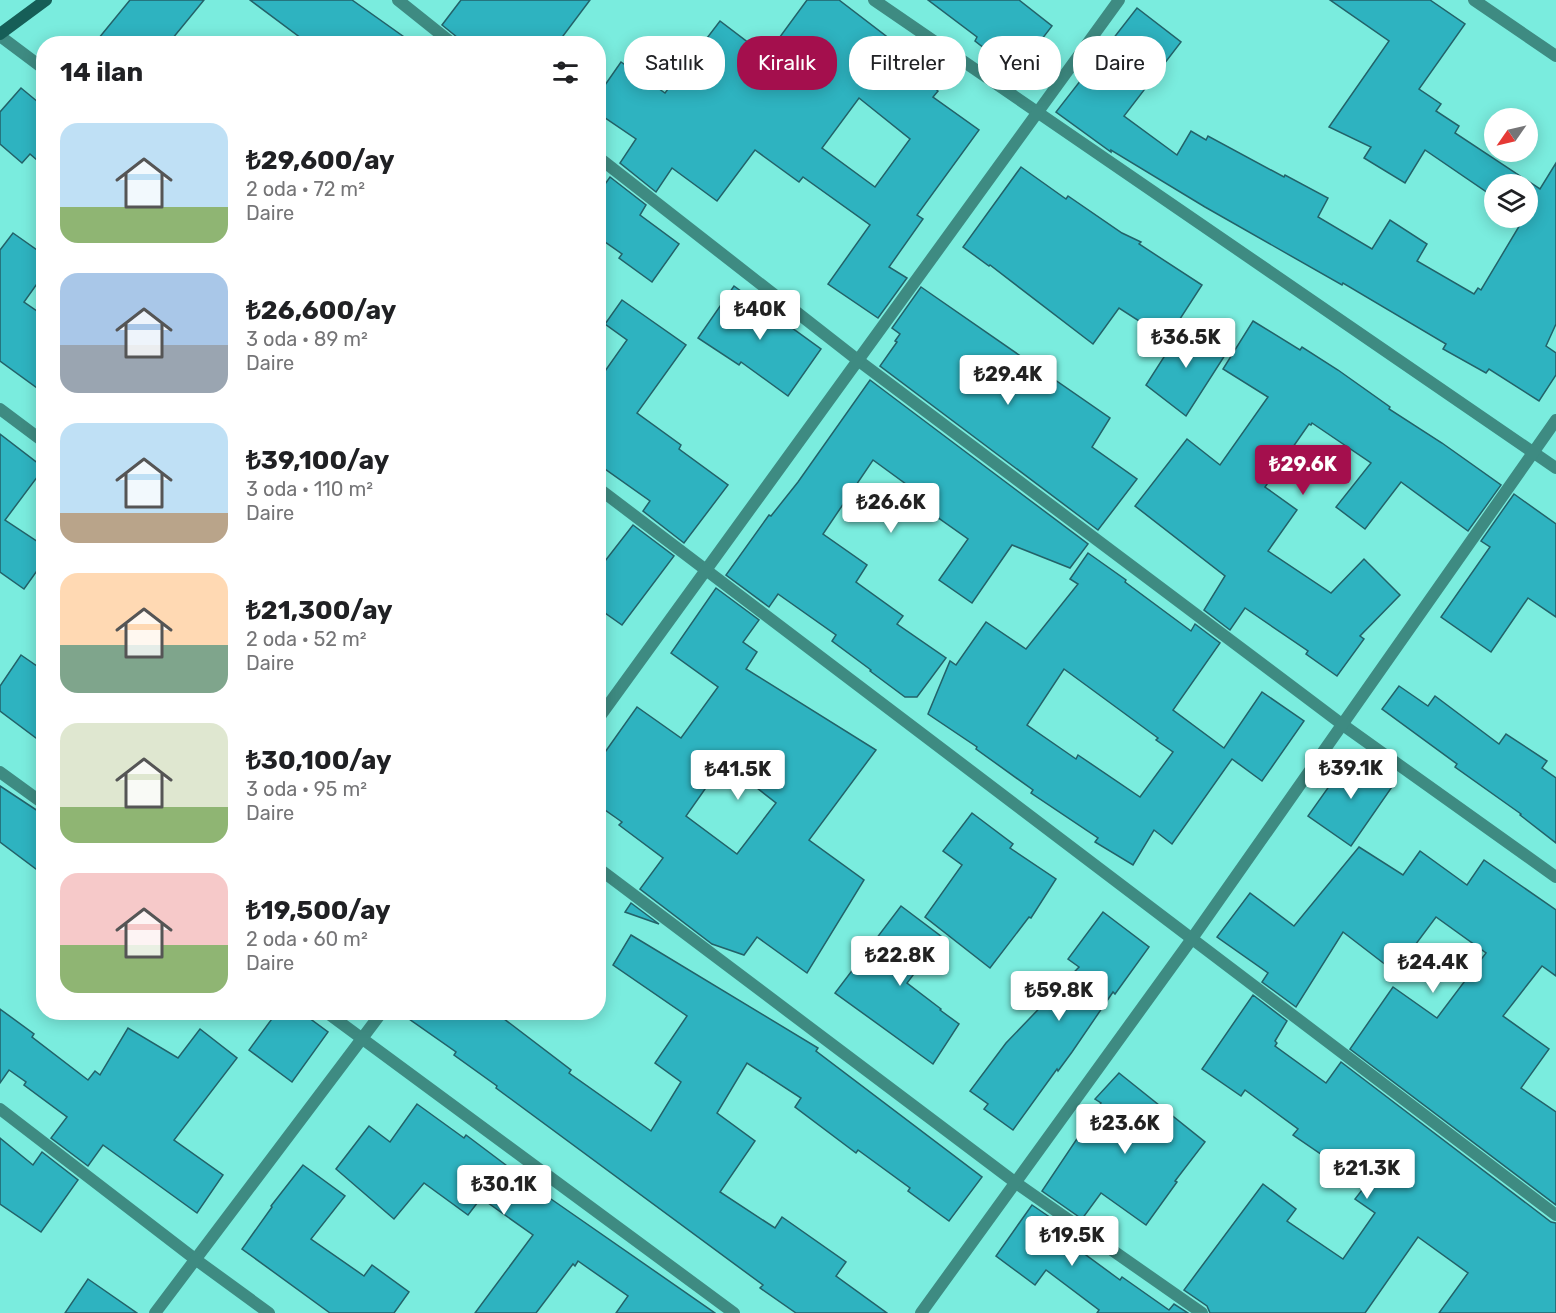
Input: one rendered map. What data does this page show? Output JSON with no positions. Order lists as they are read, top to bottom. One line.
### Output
{"north":"bottom left","page":{"chip":["Satılık","Kiralık","Filtreler","Yeni","Daire"],"heading":"14 ilan","list":[{"name":"₺29,600/ay","note":"2 oda · 72 m² · Daire"},{"name":"₺26,600/ay","note":"3 oda · 89 m² · Daire"},{"name":"₺39,100/ay","note":"3 oda · 110 m² · Daire"},{"name":"₺21,300/ay","note":"2 oda · 52 m² · Daire"},{"name":"₺30,100/ay","note":"3 oda · 95 m² · Daire"},{"name":"₺19,500/ay","note":"2 oda · 60 m² · Daire"}],"price":["₺40K","₺36.5K","₺29.4K","₺29.6K","₺26.6K","₺39.1K","₺41.5K","₺22.8K","₺24.4K","₺59.8K","₺23.6K","₺21.3K","₺30.1K","₺19.5K"]}}
